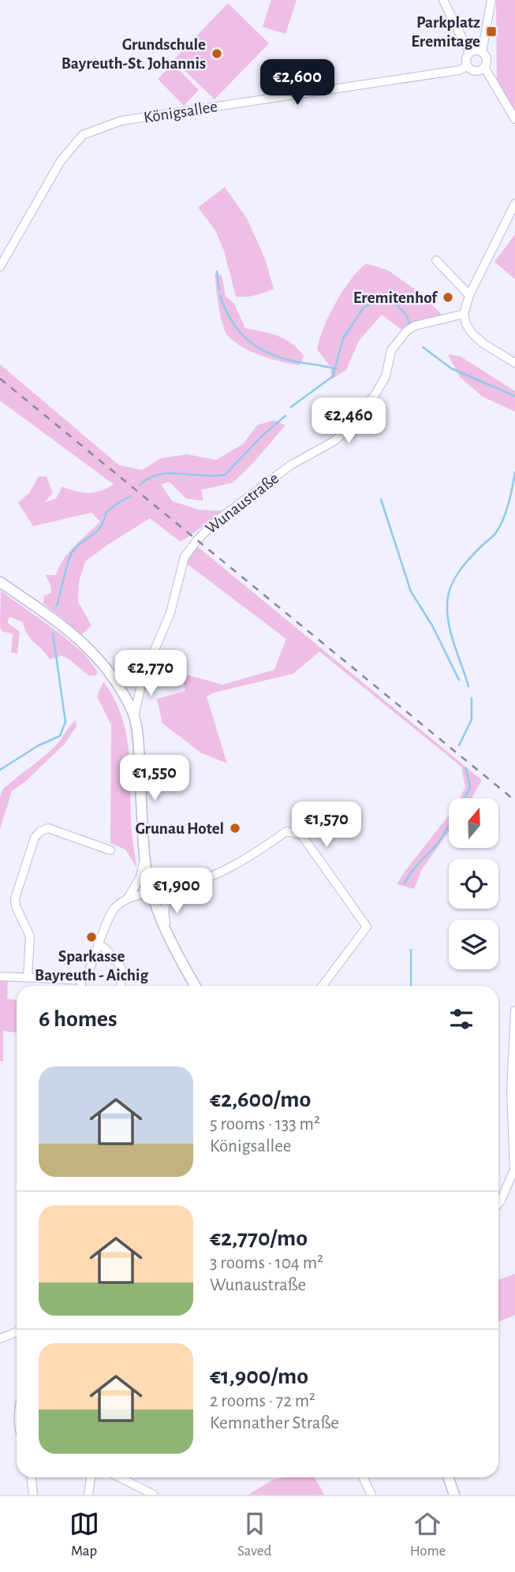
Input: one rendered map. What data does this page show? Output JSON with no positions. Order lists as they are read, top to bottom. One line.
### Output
{"streets":{"street":["Königsallee","Wunaustraße"]},"places":{"transit":["Parkplatz Eremitage"],"other":["Grundschule Bayreuth-St. Johannis","Eremitenhof","Grunau Hotel","Sparkasse Bayreuth - Aichig"]},"north":"top","page":{"price":["€2,600","€2,460","€2,770","€1,550","€1,570","€1,900"],"heading":"6 homes","list":[{"name":"€2,600/mo","note":"5 rooms · 133 m² · Königsallee"},{"name":"€2,770/mo","note":"3 rooms · 104 m² · Wunaustraße"},{"name":"€1,900/mo","note":"2 rooms · 72 m² · Kemnather Straße"}],"tabs":["Map","Saved","Home"]}}
